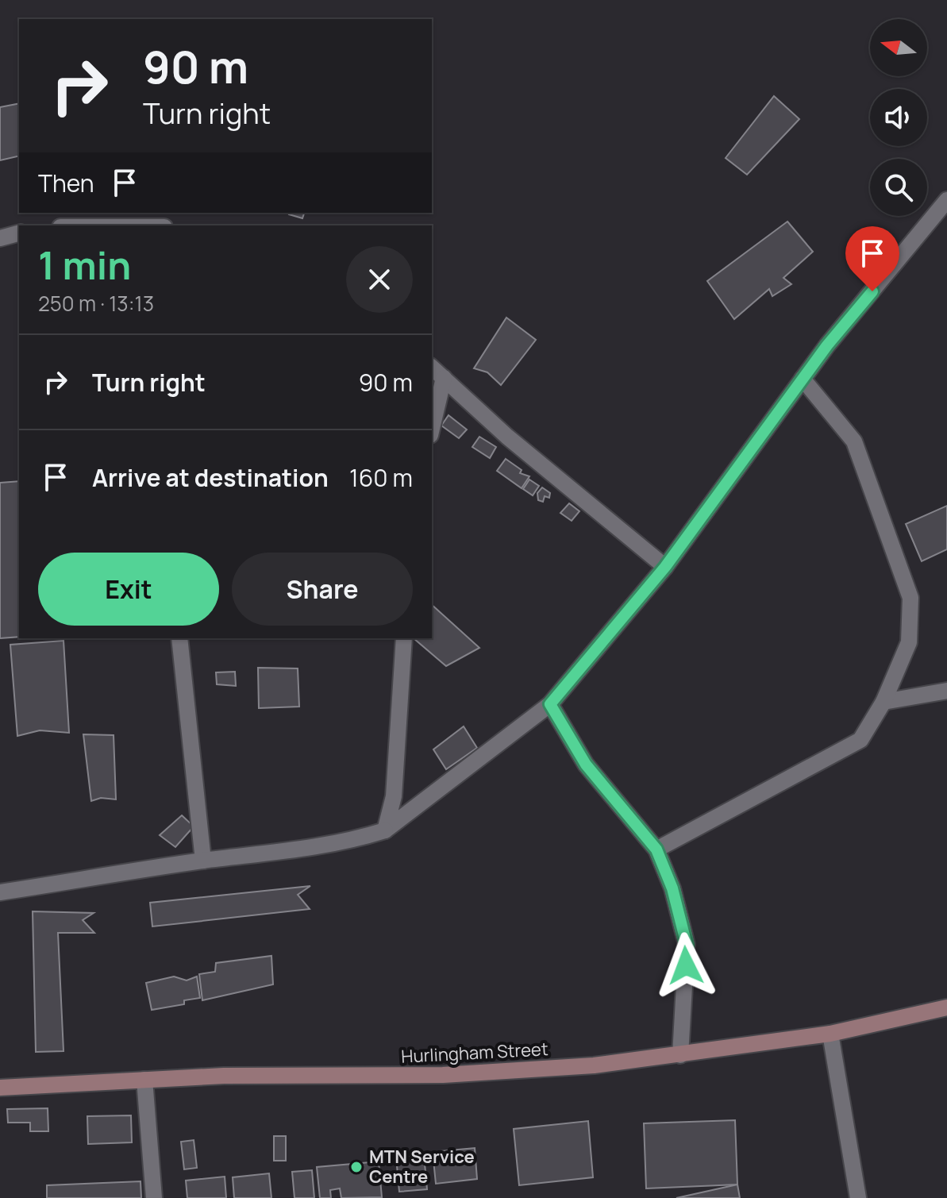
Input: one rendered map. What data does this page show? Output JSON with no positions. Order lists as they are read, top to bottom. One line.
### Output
{"streets":{"street":["Hurlingham Street"]},"places":["MTN Service Centre"],"north":"left","page":{"turn":["90 m","Turn right"],"then":"Then","heading":["1 min","250 m · 13:13"],"list":[{"name":"Turn right","value":"90 m"},{"name":"Arrive at destination","value":"160 m"}],"buttons":["Exit","Share"]}}
